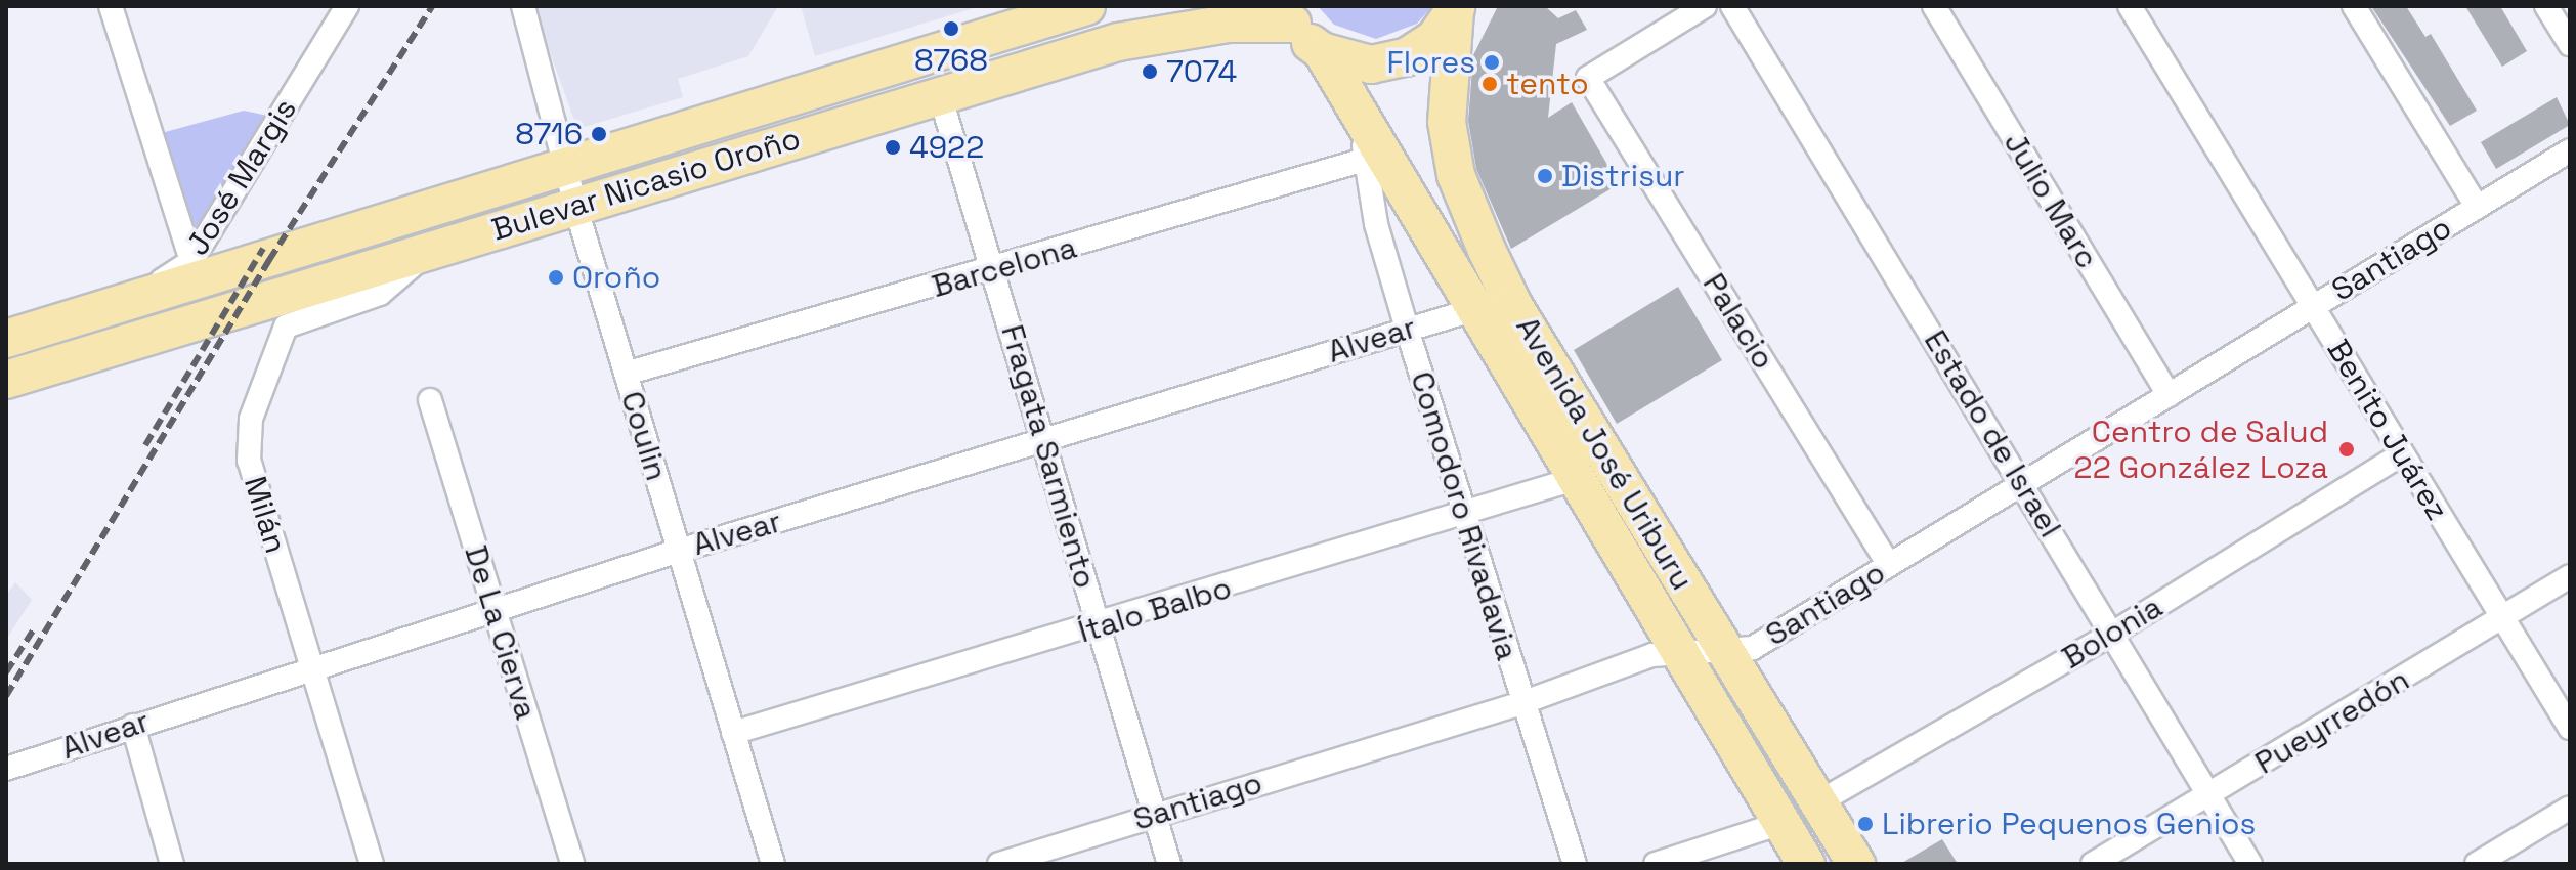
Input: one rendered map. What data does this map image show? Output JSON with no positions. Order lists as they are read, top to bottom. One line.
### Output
{"streets":{"main road":["Bulevar Nicasio Oroño","Avenida José Uriburu"],"street":["José Margis","Julio Marc","Santiago","Barcelona","Palacio","Alvear","Benito Juárez","Estado de Israel","Coulin","Fragata Sarmiento","Milán","Comodoro Rivadavia","Ítalo Balbo","De La Cierva","Bolonia","Pueyrredón"]},"crossings":[["José Margis","Bulevar Nicasio Oroño"],["Bulevar Nicasio Oroño","Coulin"],["Bulevar Nicasio Oroño","Fragata Sarmiento"],["Bulevar Nicasio Oroño","Milán"],["Julio Marc","Santiago"],["Santiago","Palacio"],["Santiago","Benito Juárez"],["Santiago","Estado de Israel"],["Santiago","Avenida José Uriburu"],["Santiago","Fragata Sarmiento"],["Santiago","Comodoro Rivadavia"],["Barcelona","Coulin"],["Barcelona","Avenida José Uriburu"],["Barcelona","Fragata Sarmiento"],["Barcelona","Comodoro Rivadavia"],["Alvear","Coulin"],["Alvear","Avenida José Uriburu"],["Alvear","Fragata Sarmiento"],["Alvear","Milán"],["Alvear","Comodoro Rivadavia"],["Alvear","De La Cierva"],["Benito Juárez","Bolonia"],["Benito Juárez","Pueyrredón"],["Estado de Israel","Bolonia"],["Estado de Israel","Pueyrredón"],["Coulin","Ítalo Balbo"],["Avenida José Uriburu","Comodoro Rivadavia"],["Avenida José Uriburu","Ítalo Balbo"],["Avenida José Uriburu","Bolonia"],["Fragata Sarmiento","Ítalo Balbo"],["Comodoro Rivadavia","Ítalo Balbo"]],"places":["8768","Flores","7074","tento","8716","4922","Distrisur","Oroño","Centro de Salud 22 González Loza","Librerio Pequenos Genios"]}
